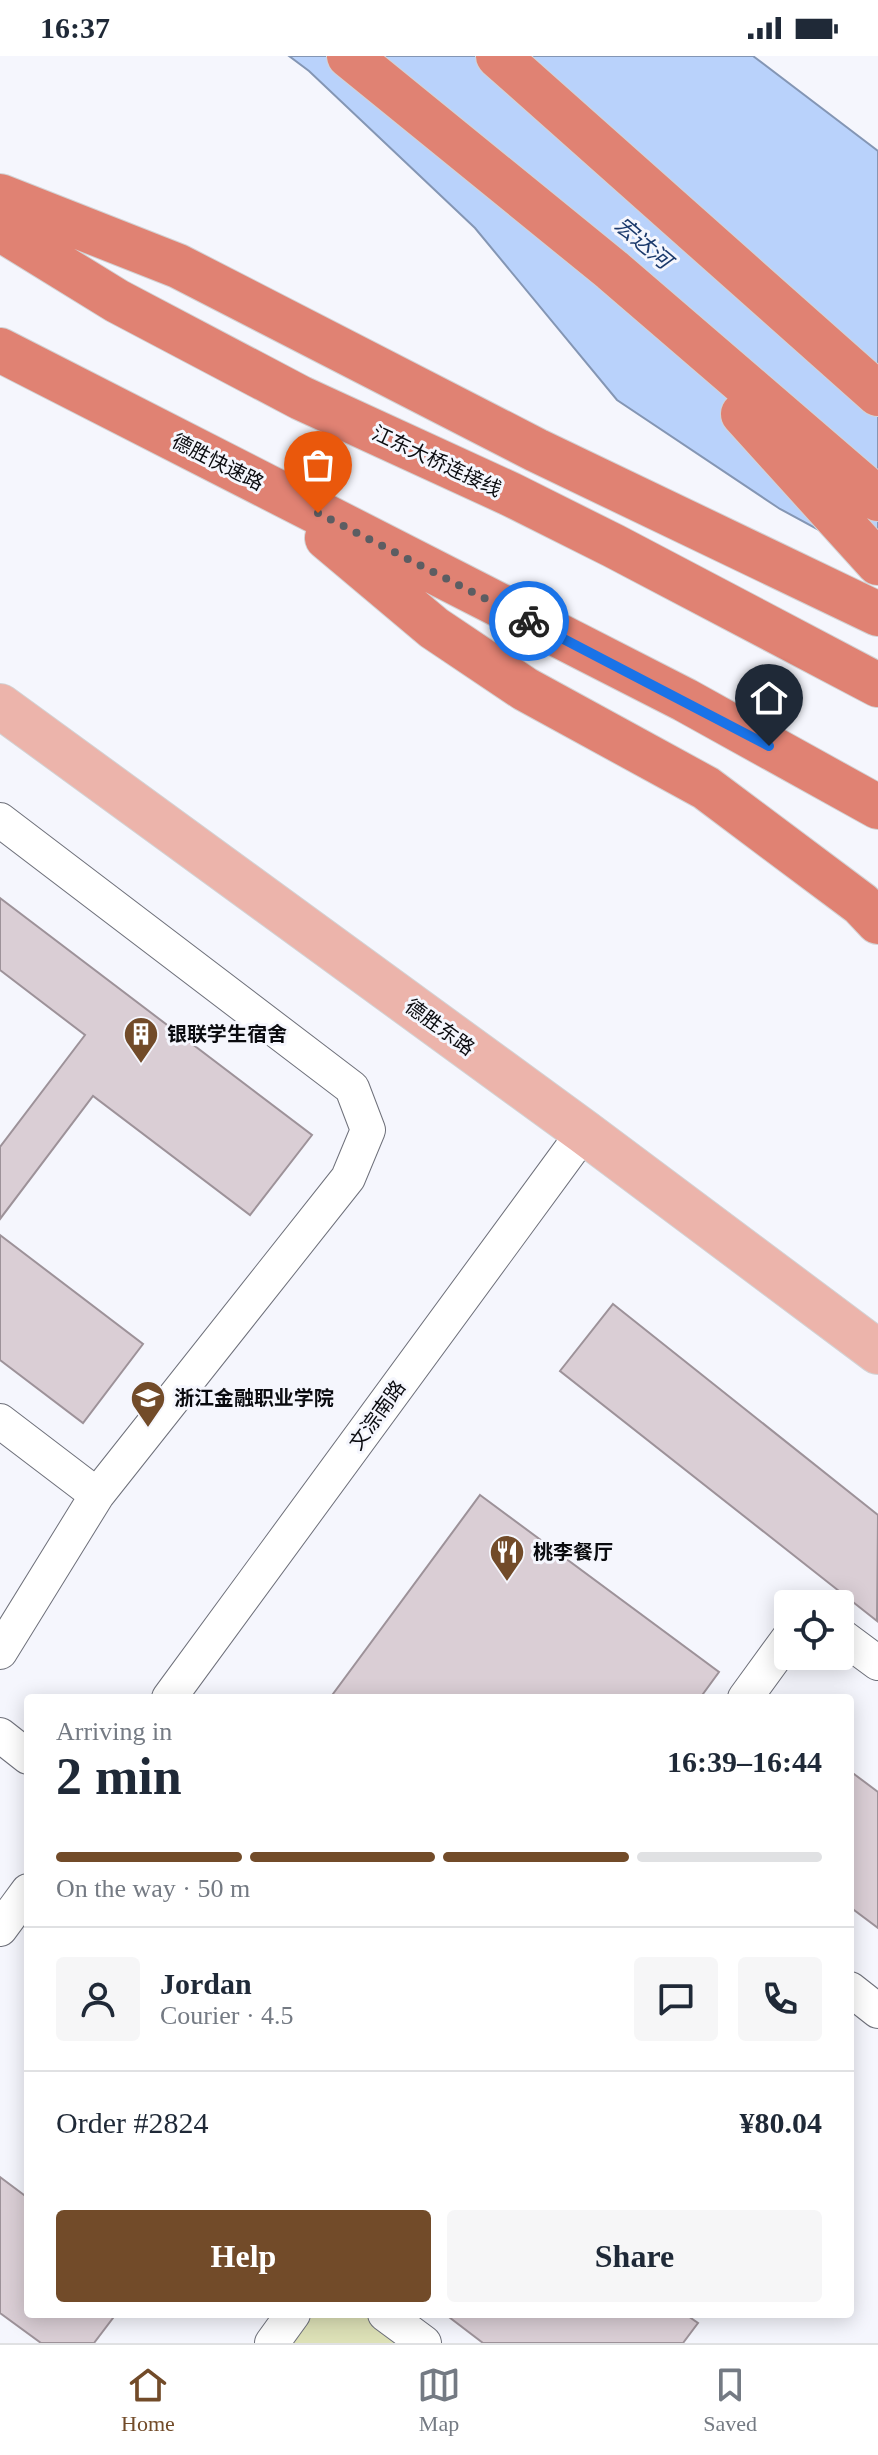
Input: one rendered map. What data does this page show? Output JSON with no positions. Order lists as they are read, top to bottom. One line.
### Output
{"streets":{"highway":["江东大桥连接线","德胜快速路"],"main road":["德胜东路"],"street":["文淙南路"]},"crossings":[["德胜东路","文淙南路"]],"water":["宏达河"],"places":{"building":["银联学生宿舍"],"school or university":["浙江金融职业学院"],"restaurant":["桃李餐厅"]},"page":{"status":"16:37","heading":["2 min","Arriving in","16:39–16:44"],"panel":["Jordan","Courier · 4.5","Order #2824","¥80.04"],"bar":"On the way · 50 m","buttons":["Help","Share"],"tabs":["Home","Map","Saved"]}}
